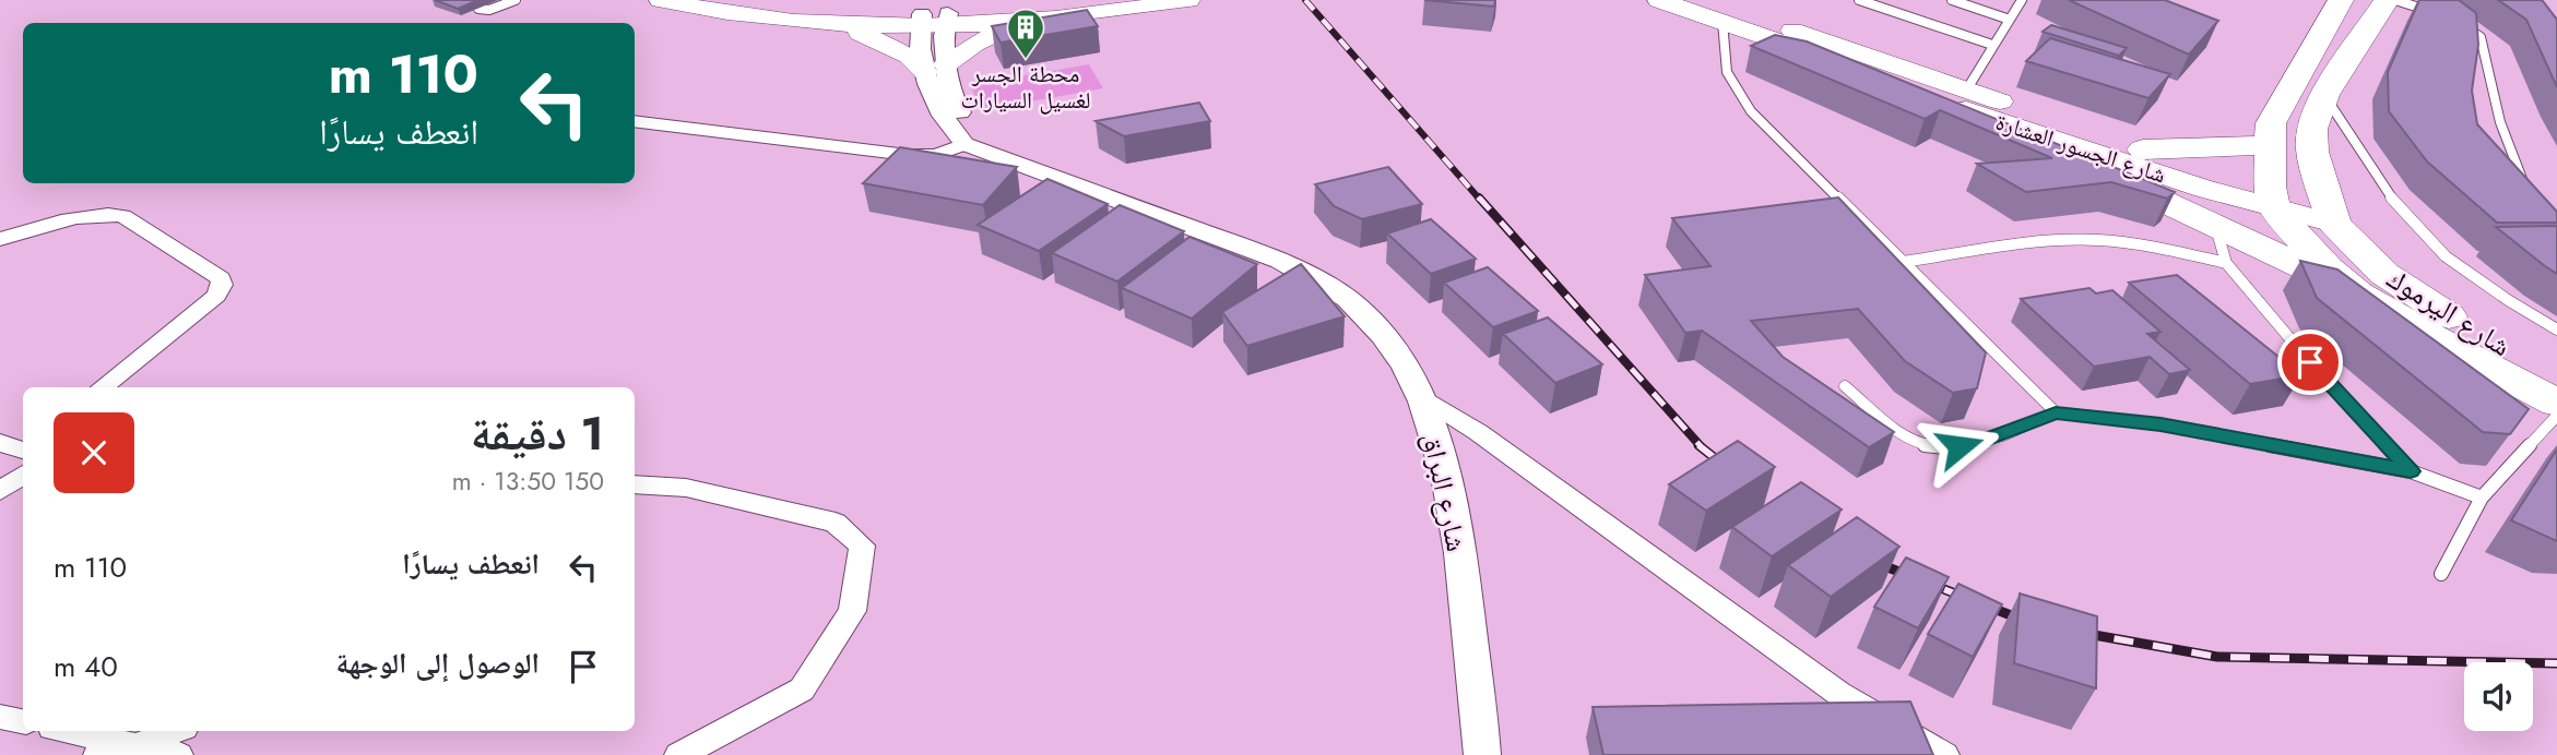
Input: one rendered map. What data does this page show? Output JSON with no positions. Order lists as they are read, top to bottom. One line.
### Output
{"streets":{"highway":["شارع اليرموك"],"main road":["شارع الجسور العشارة"],"street":["شارع البراق"]},"crossings":[["شارع الجسور العشارة","شارع اليرموك"]],"places":{"building":["محطة الجسر لغسيل السيارات"]},"page":{"turn":["110 m","انعطف يسارًا"],"heading":["1 دقيقة","150 m · 13:50"],"list":[{"name":"انعطف يسارًا","value":"110 m"},{"name":"الوصول إلى الوجهة","value":"40 m"}]}}
